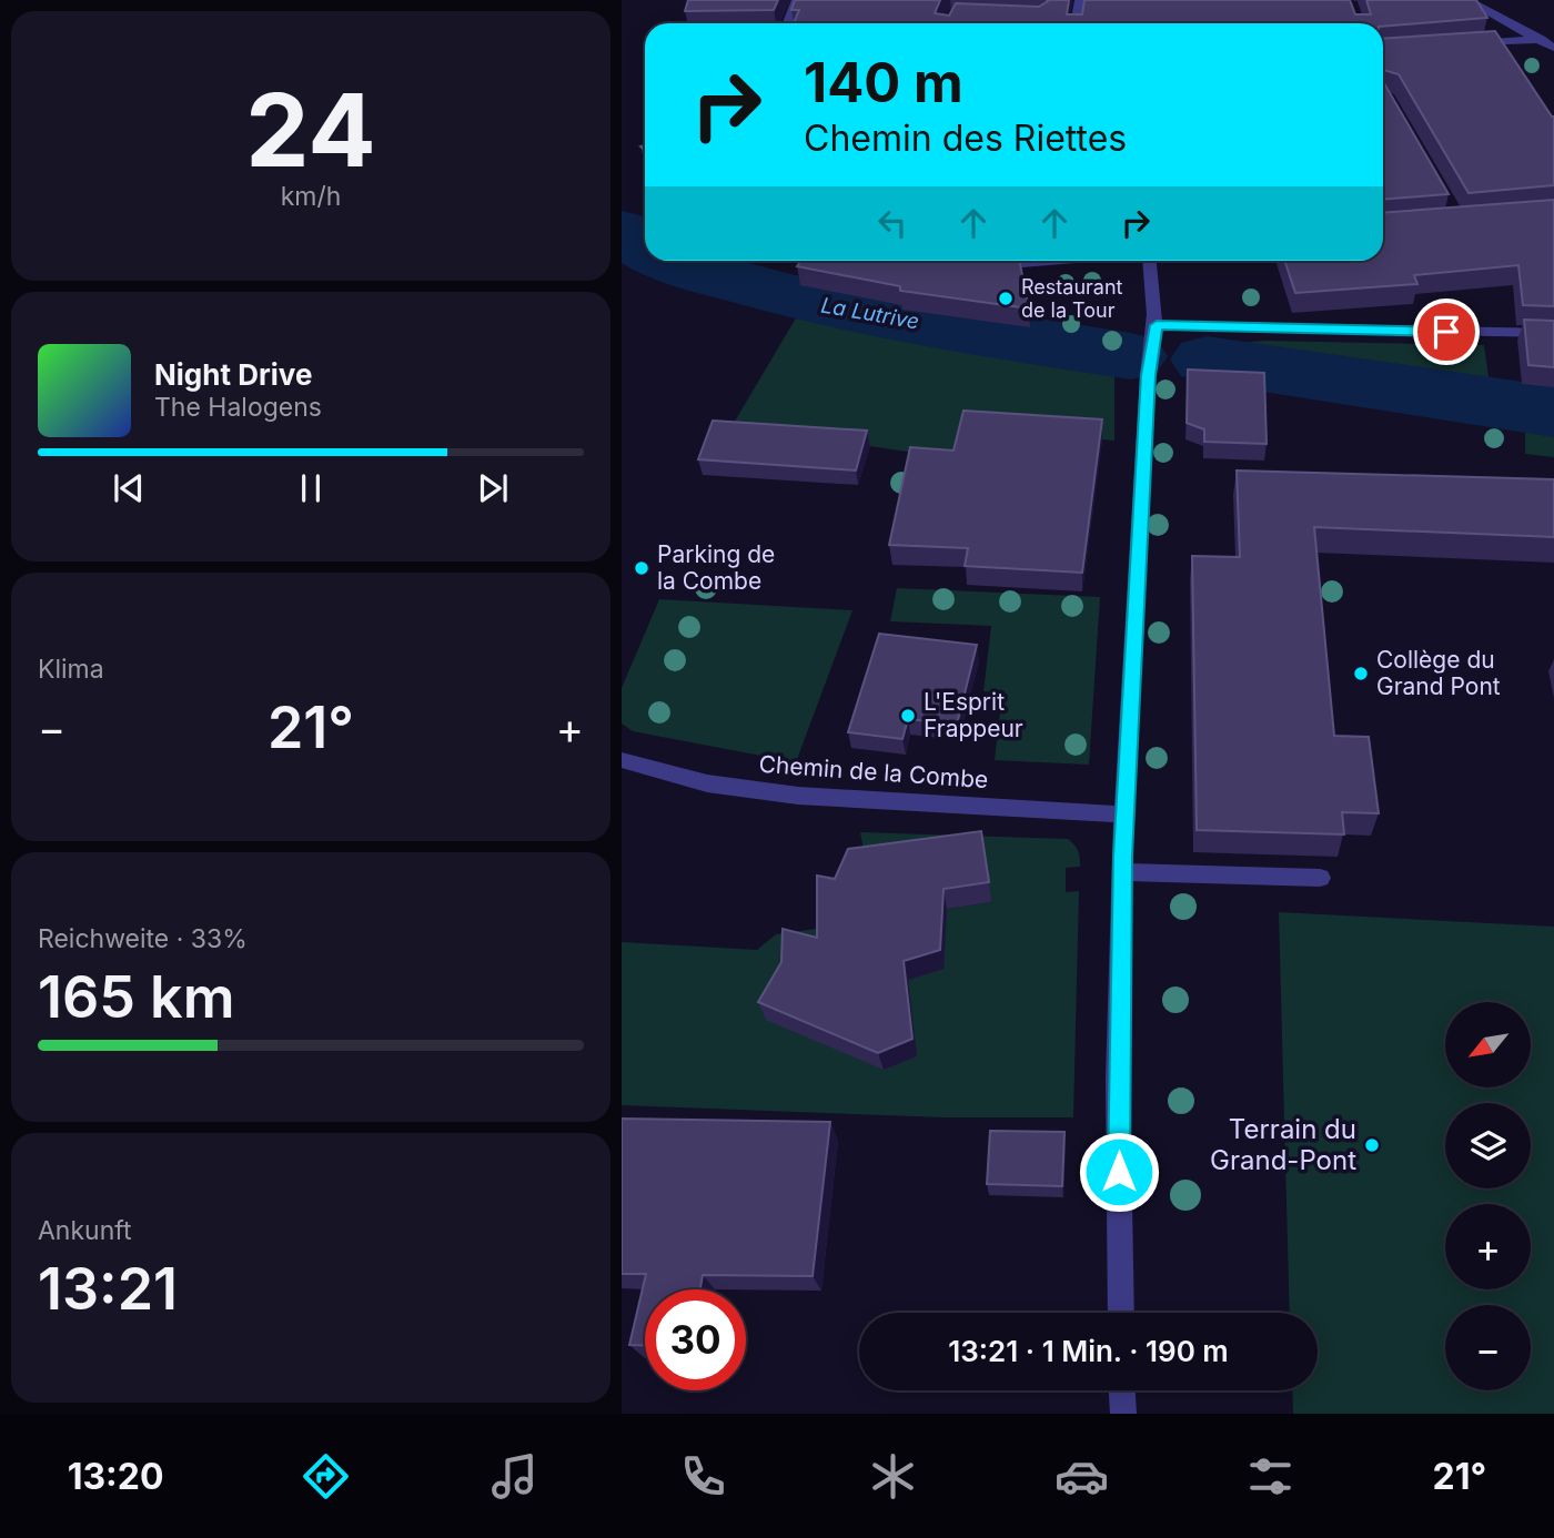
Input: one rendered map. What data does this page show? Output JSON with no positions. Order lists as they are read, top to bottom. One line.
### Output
{"streets":{"street":["Chemin de la Combe"]},"water":["La Lutrive"],"places":["Restaurant de la Tour","Parking de la Combe","Collège du Grand Pont","L'Esprit Frappeur","Terrain du Grand-Pont"],"north":"bottom left","page":{"tile":[["24","km/h"],"Klima",["Reichweite · 33%","165 km"],["Ankunft","13:21"]],"turn":["140 m","Chemin des Riettes"],"song":["Night Drive","The Halogens"],"heat":["−","21°","+"],"map_buttons":["+","−"],"limit":"30","trip":"13:21 · 1 Min. · 190 m","tabs":["13:20","21°"]}}
